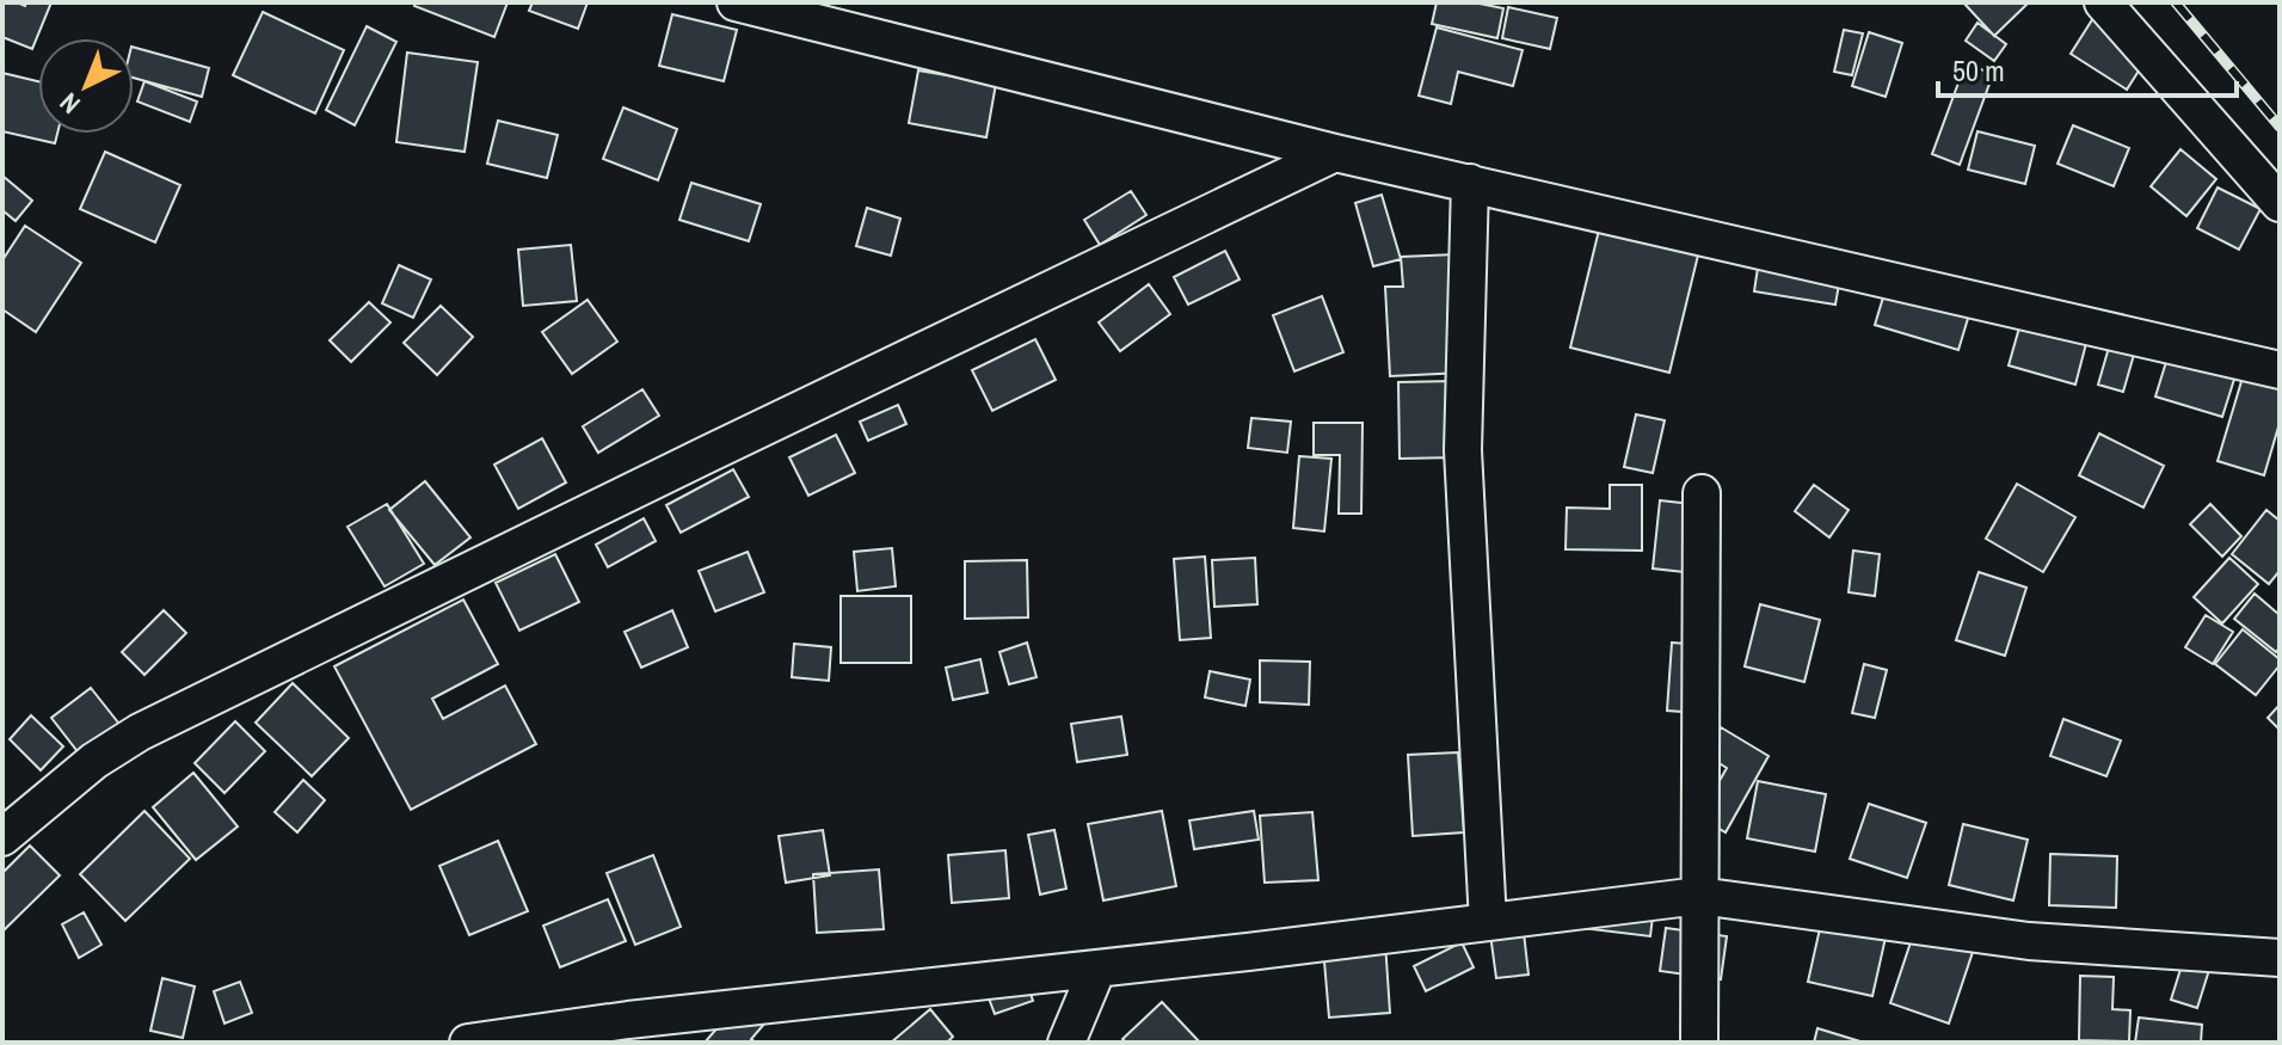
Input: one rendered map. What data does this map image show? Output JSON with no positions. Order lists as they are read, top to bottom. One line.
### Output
{"scale_bar":"50 m","north":"bottom left"}
